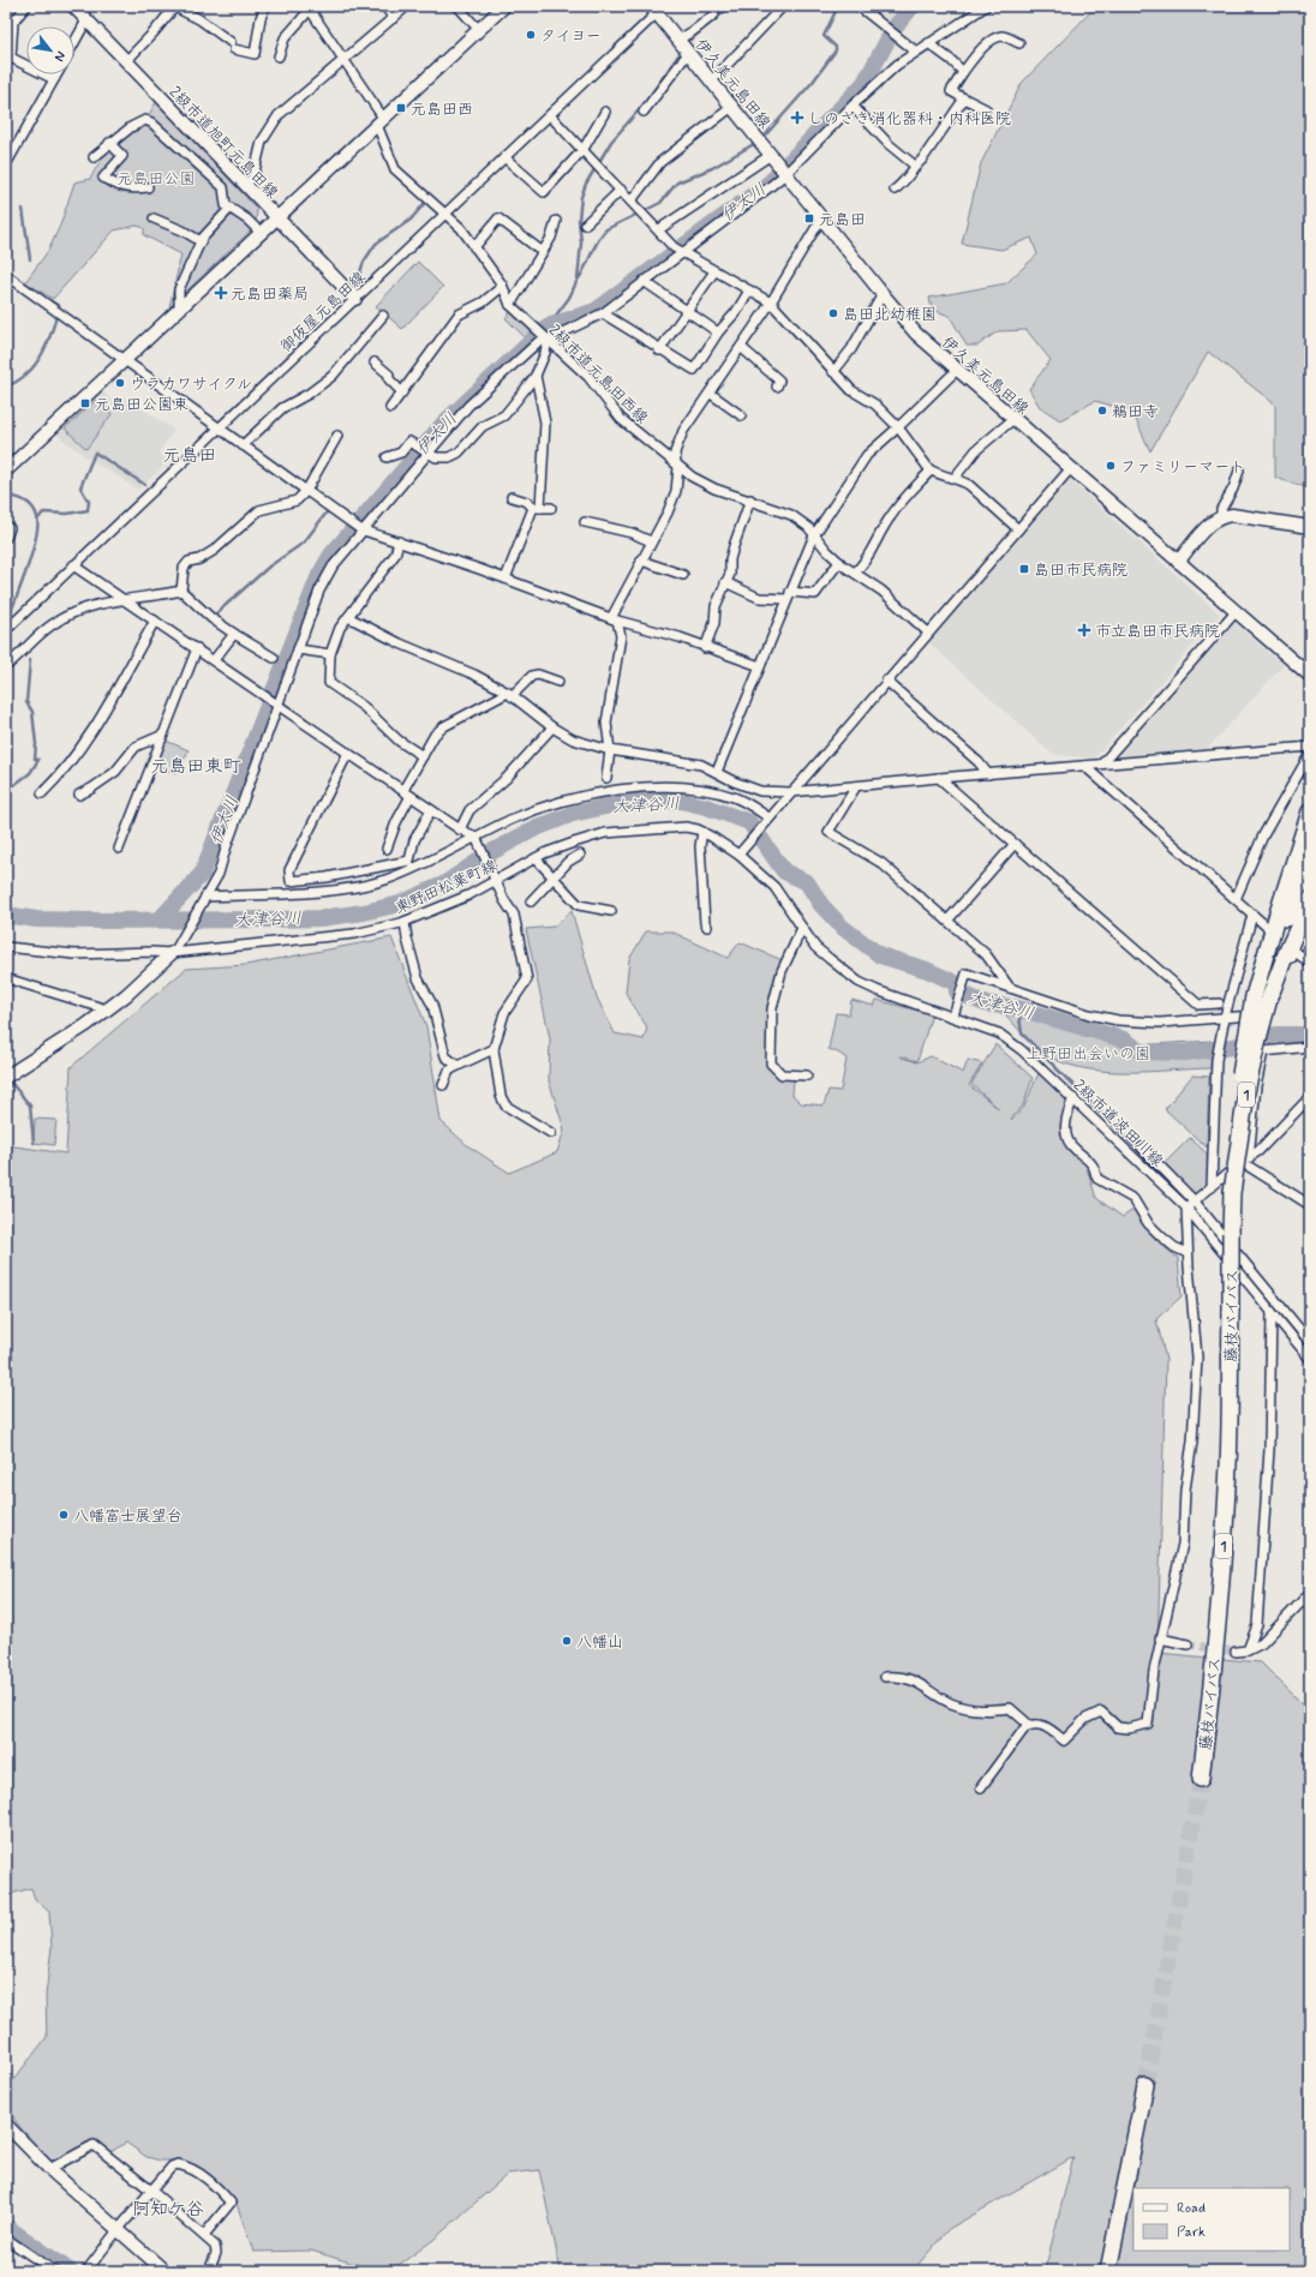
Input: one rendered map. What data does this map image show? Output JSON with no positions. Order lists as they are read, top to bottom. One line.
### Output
{"streets":{"highway":["1","藤枝バイパス"],"street":["伊久美元島田線","2級市道旭町元島田線","御仮屋元島田線","2級市道元島田西線","東野田松葉町線","2級市道波田川線"]},"crossings":[["伊久美元島田線","御仮屋元島田線"],["2級市道旭町元島田線","御仮屋元島田線"],["御仮屋元島田線","2級市道元島田西線"],["東野田松葉町線","2級市道波田川線"],["1","藤枝バイパス"]],"districts":["元島田","元島田東町","阿知ケ谷"],"water":["伊太川","大津谷川"],"parks":["元島田公園","上野田出会いの園"],"places":{"other":["タイヨー","島田北幼稚園","ウラカワサイクル","鵜田寺","ファミリーマート","八幡富士展望台","八幡山"],"transit":["元島田西","元島田","元島田公園東","島田市民病院"],"health":["しのざき消化器科・内科医院","元島田薬局","市立島田市民病院"]},"legend":["Road","Park"],"north":"bottom right"}
